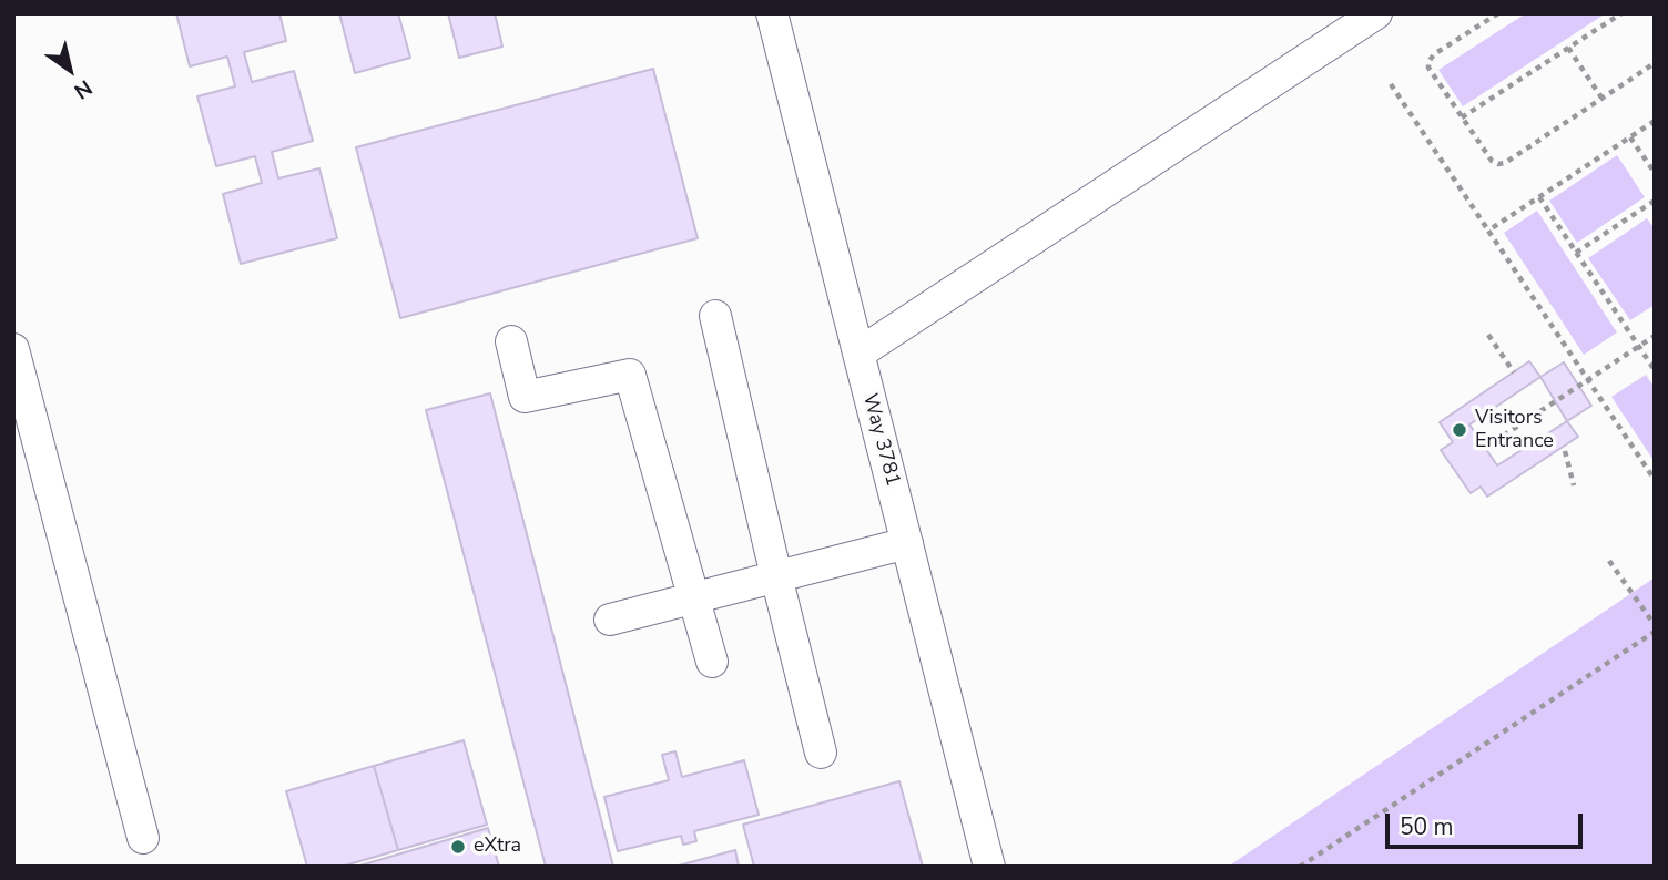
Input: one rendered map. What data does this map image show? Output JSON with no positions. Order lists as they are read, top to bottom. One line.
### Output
{"streets":{"street":["Way 3781"]},"places":["Visitors Entrance","eXtra"],"scale_bar":"50 m","north":"bottom right"}
